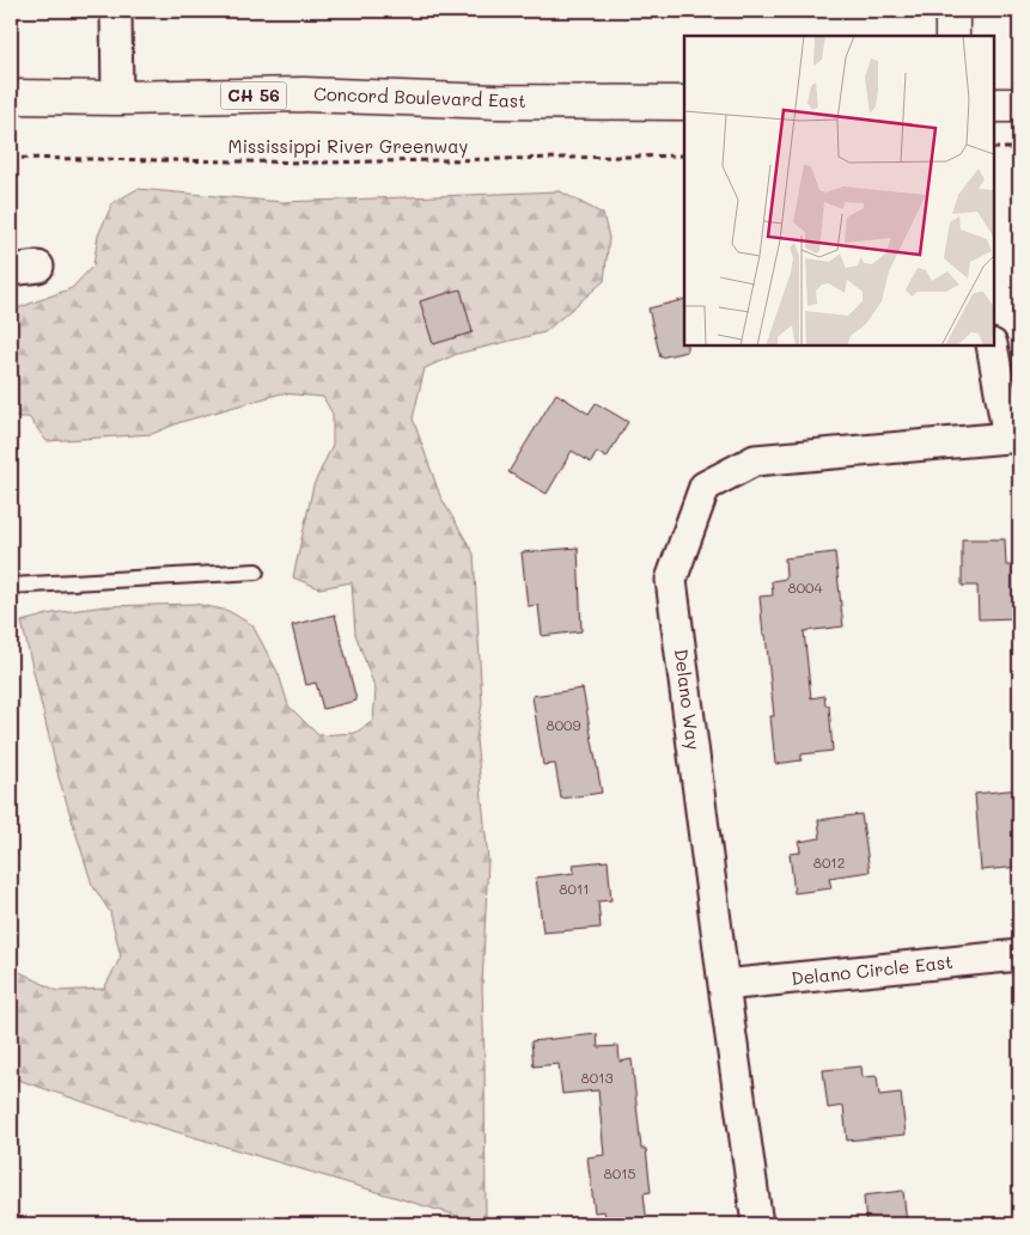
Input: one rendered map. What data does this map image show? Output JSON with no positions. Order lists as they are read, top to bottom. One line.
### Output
{"streets":{"main road":["CH 56","Concord Boulevard East"],"street":["Delano Way","Delano Circle East"],"path":["Mississippi River Greenway"]},"crossings":[["Delano Way","Delano Circle East"]],"house_numbers":["8004","8009","8012","8011","8013","8015"]}
